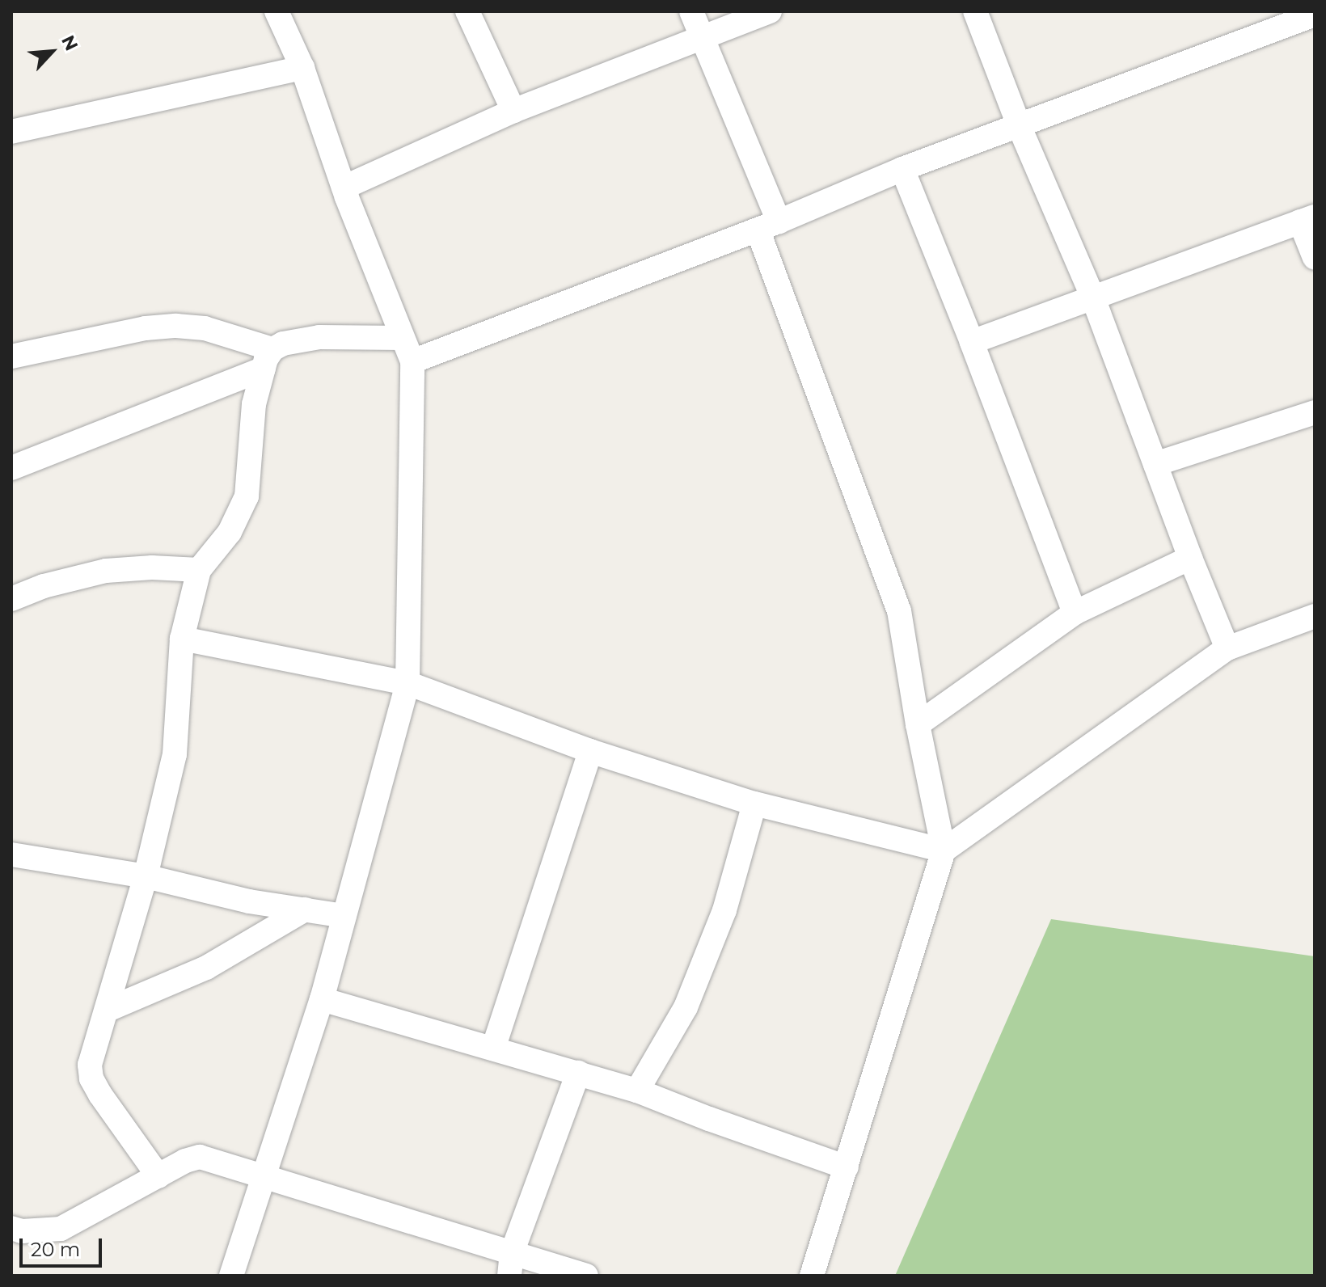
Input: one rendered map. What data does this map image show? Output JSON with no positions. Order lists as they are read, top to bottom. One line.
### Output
{"scale_bar":"20 m","north":"top right"}
